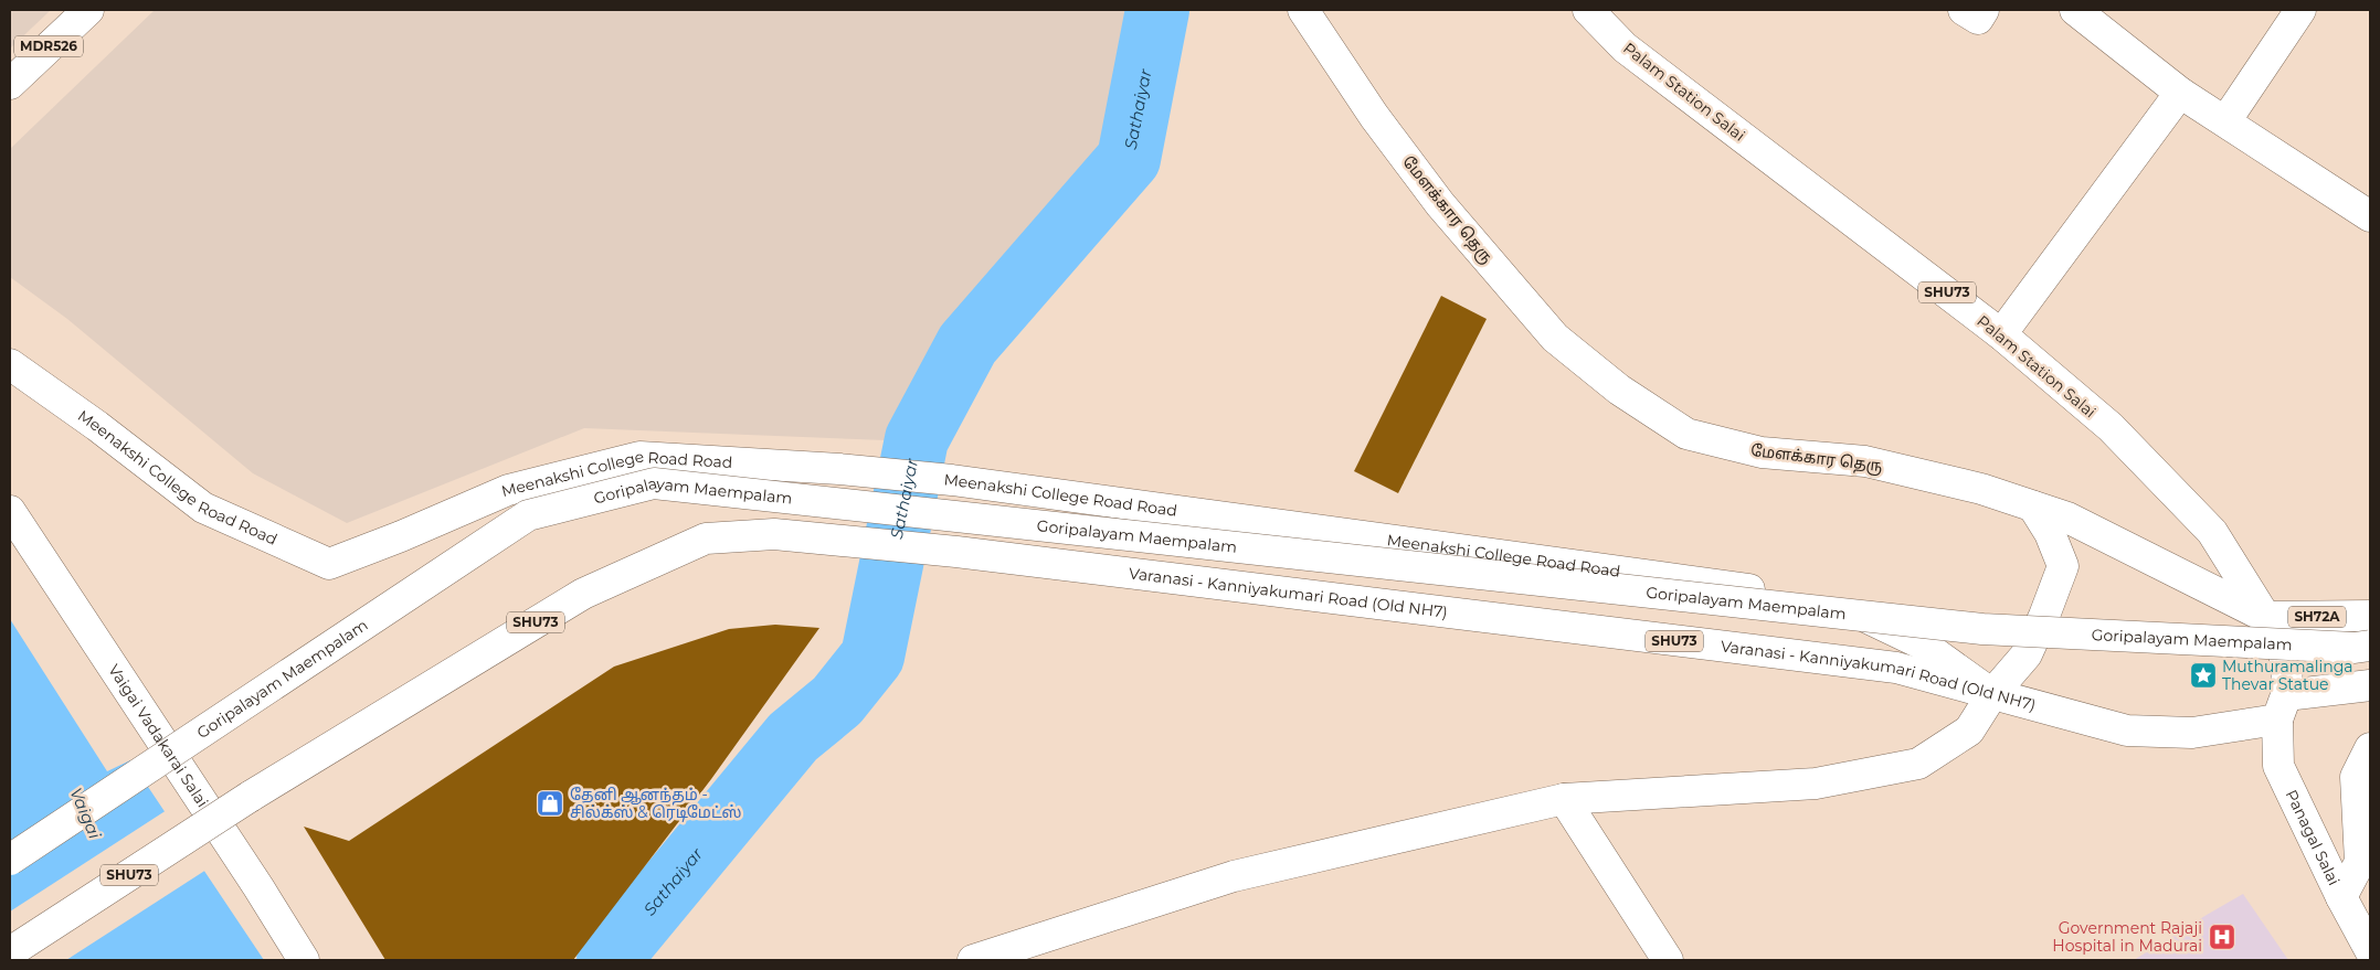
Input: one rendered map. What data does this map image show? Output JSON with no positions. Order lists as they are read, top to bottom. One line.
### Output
{"streets":{"main road":["MDR526","Palam Station Salai","மேளக்கார தெரு","SHU73","Meenakshi College Road Road","Goripalayam Maempalam","Varanasi - Kanniyakumari Road (Old NH7)","SH72A","Vaigai Vadakarai Salai","Panagal Salai"]},"crossings":[["Palam Station Salai","மேளக்கார தெரு"],["Palam Station Salai","SHU73"],["Palam Station Salai","SH72A"],["மேளக்கார தெரு","SHU73"],["மேளக்கார தெரு","SH72A"],["SHU73","Varanasi - Kanniyakumari Road (Old NH7)"],["SHU73","SH72A"],["SHU73","Panagal Salai"],["Meenakshi College Road Road","Varanasi - Kanniyakumari Road (Old NH7)"],["Varanasi - Kanniyakumari Road (Old NH7)","Panagal Salai"]],"water":["Sathaiyar","Vaigai"],"places":{"place":["Muthuramalinga Thevar Statue"],"shop":["தேனி ஆனந்தம் - சில்க்ஸ் & ரெடிமேட்ஸ்"],"hospital":["Government Rajaji Hospital in Madurai"]}}
